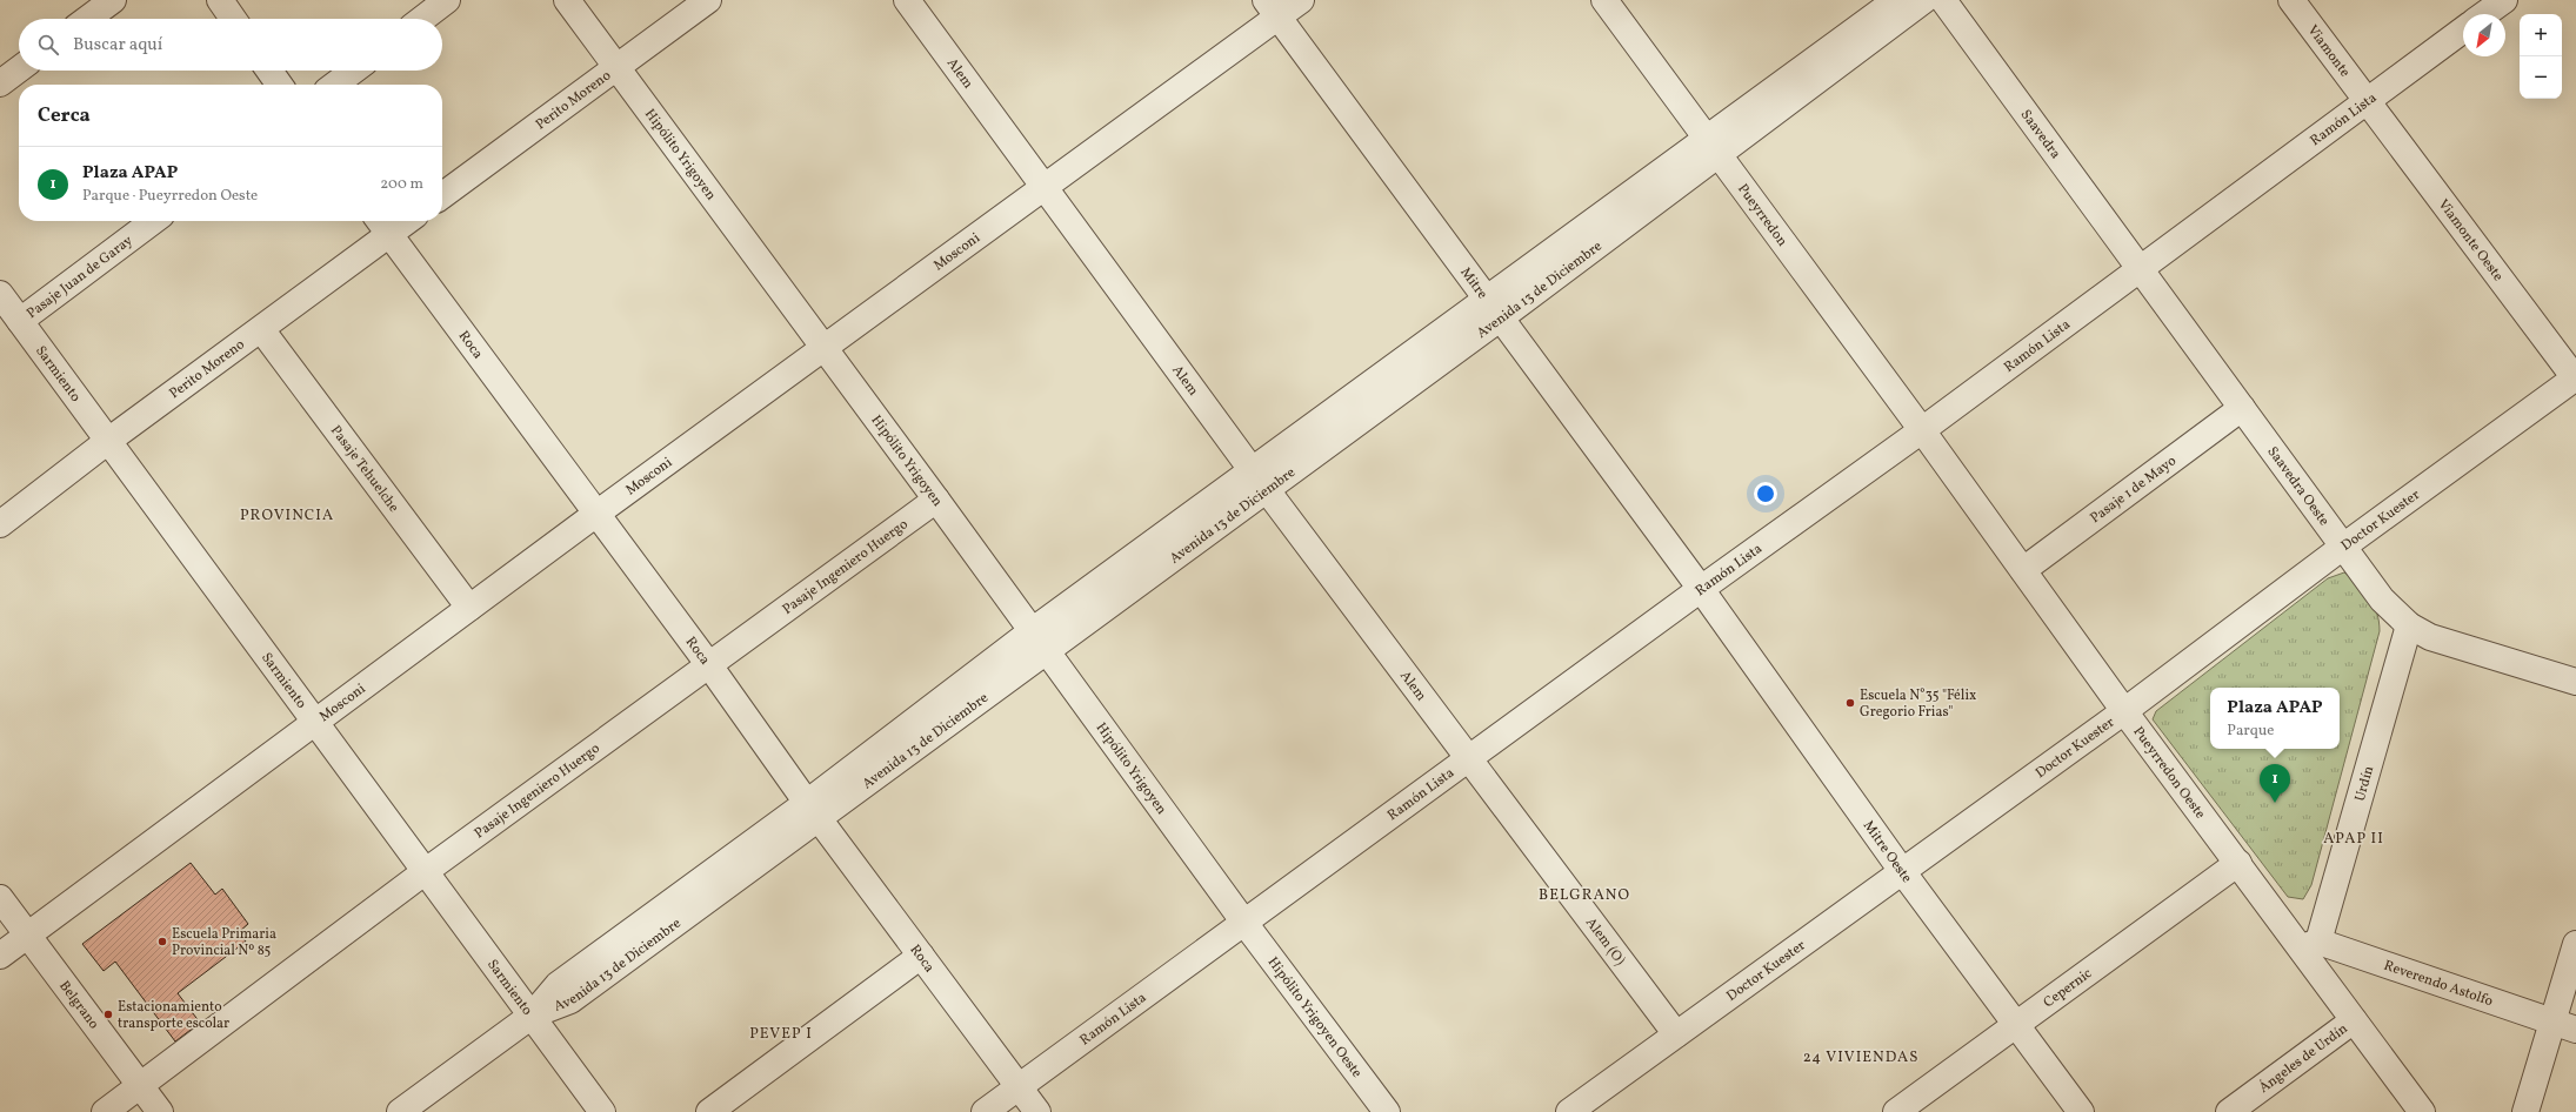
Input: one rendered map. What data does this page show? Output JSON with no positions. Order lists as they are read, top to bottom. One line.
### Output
{"streets":{"street":["Viamonte","Alem","Perito Moreno","Ramón Lista","Saavedra","Hipólito Yrigoyen","Pueyrredon","Viamonte Oeste","Mosconi","Pasaje Juan de Garay","Mitre","Avenida 13 de Diciembre","Roca","Sarmiento","Pasaje Tehuelche","Saavedra Oeste","Pasaje 1 de Mayo","Doctor Kuester","Pasaje Ingeniero Huergo","Pueyrredon Oeste","Urdín","Mitre Oeste","Alem (O)","Reverendo Astolfo","Cepernic","Belgrano","Hipólito Yrigoyen Oeste","Ángeles de Urdín"]},"crossings":[["Viamonte","Ramón Lista"],["Viamonte","Viamonte Oeste"],["Alem","Ramón Lista"],["Alem","Mosconi"],["Alem","Avenida 13 de Diciembre"],["Alem","Alem (O)"],["Perito Moreno","Hipólito Yrigoyen"],["Perito Moreno","Roca"],["Perito Moreno","Sarmiento"],["Perito Moreno","Pasaje Tehuelche"],["Ramón Lista","Saavedra"],["Ramón Lista","Hipólito Yrigoyen"],["Ramón Lista","Pueyrredon"],["Ramón Lista","Viamonte Oeste"],["Ramón Lista","Mitre"],["Ramón Lista","Roca"],["Ramón Lista","Saavedra Oeste"],["Ramón Lista","Pueyrredon Oeste"],["Ramón Lista","Mitre Oeste"],["Ramón Lista","Alem (O)"],["Ramón Lista","Hipólito Yrigoyen Oeste"],["Saavedra","Saavedra Oeste"],["Hipólito Yrigoyen","Mosconi"],["Hipólito Yrigoyen","Avenida 13 de Diciembre"],["Hipólito Yrigoyen","Pasaje Ingeniero Huergo"],["Hipólito Yrigoyen","Hipólito Yrigoyen Oeste"],["Pueyrredon","Avenida 13 de Diciembre"],["Pueyrredon","Pueyrredon Oeste"],["Viamonte Oeste","Doctor Kuester"],["Mosconi","Mitre"],["Mosconi","Roca"],["Mosconi","Sarmiento"],["Mosconi","Pasaje Tehuelche"],["Mosconi","Belgrano"],["Pasaje Juan de Garay","Sarmiento"],["Mitre","Avenida 13 de Diciembre"],["Mitre","Mitre Oeste"],["Avenida 13 de Diciembre","Roca"],["Avenida 13 de Diciembre","Sarmiento"],["Roca","Pasaje Ingeniero Huergo"],["Sarmiento","Pasaje Ingeniero Huergo"],["Saavedra Oeste","Pasaje 1 de Mayo"],["Saavedra Oeste","Doctor Kuester"],["Saavedra Oeste","Urdín"],["Pasaje 1 de Mayo","Pueyrredon Oeste"],["Doctor Kuester","Pueyrredon Oeste"],["Doctor Kuester","Mitre Oeste"],["Doctor Kuester","Alem (O)"],["Pasaje Ingeniero Huergo","Belgrano"],["Pueyrredon Oeste","Urdín"],["Pueyrredon Oeste","Reverendo Astolfo"],["Pueyrredon Oeste","Cepernic"],["Pueyrredon Oeste","Ángeles de Urdín"],["Urdín","Reverendo Astolfo"],["Mitre Oeste","Cepernic"]],"districts":["PROVINCIA","APAP II","BELGRANO","PEVEP I","24 VIVIENDAS"],"places":["Escuela N°35 \"Félix Gregorio Frias\"","Escuela Primaria Provincial Nº 85","Estacionamiento transporte escolar"],"north":"bottom left","page":{"map_buttons":["+","−"],"search":"Buscar aquí","heading":"Cerca","list":[{"mark":"1","name":"Plaza APAP","note":"Parque · Pueyrredon Oeste","value":"200 m"}],"popup":["Plaza APAP","Parque"],"pins":"1"}}
